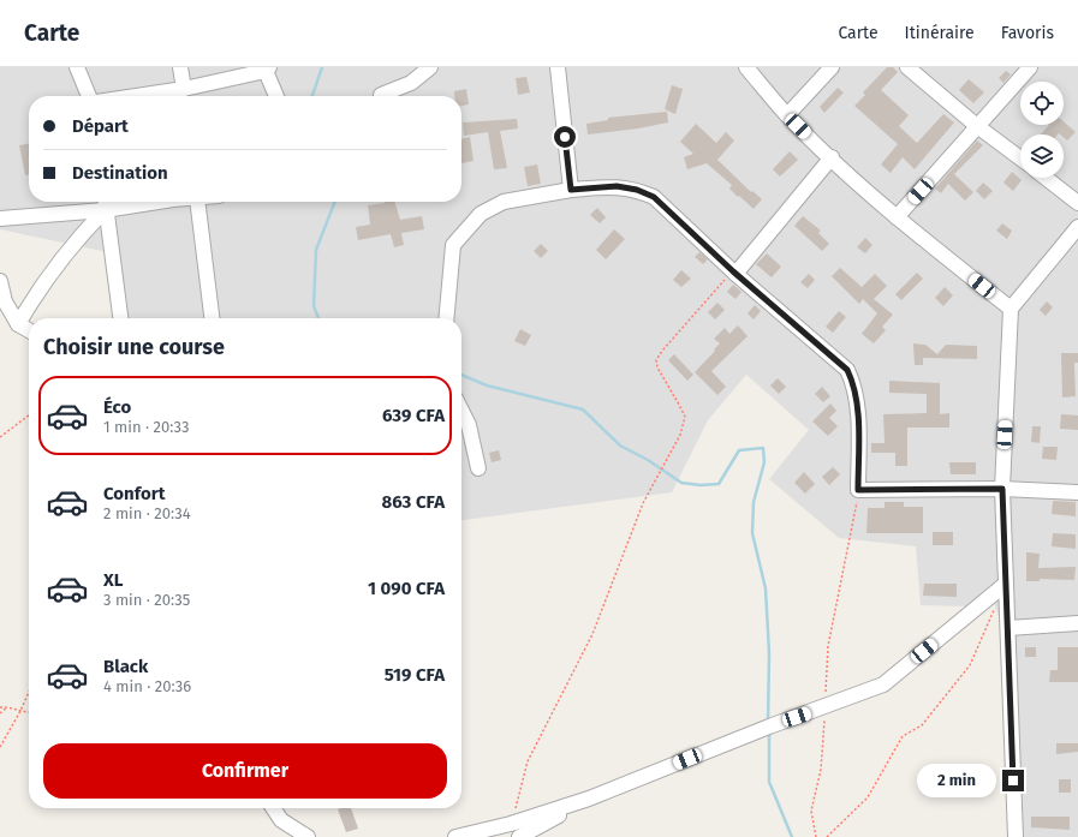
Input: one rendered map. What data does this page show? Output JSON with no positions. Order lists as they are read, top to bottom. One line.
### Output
{"page":{"header":"Carte","nav":["Carte","Itinéraire","Favoris"],"banner":["Départ","Destination"],"heading":"Choisir une course","list":[{"name":"Éco","note":"1 min · 20:33","value":"639 CFA"},{"name":"Confort","note":"2 min · 20:34","value":"863 CFA"},{"name":"XL","note":"3 min · 20:35","value":"1 090 CFA"},{"name":"Black","note":"4 min · 20:36","value":"519 CFA"}],"buttons":"Confirmer","bubble":"2 min"}}
